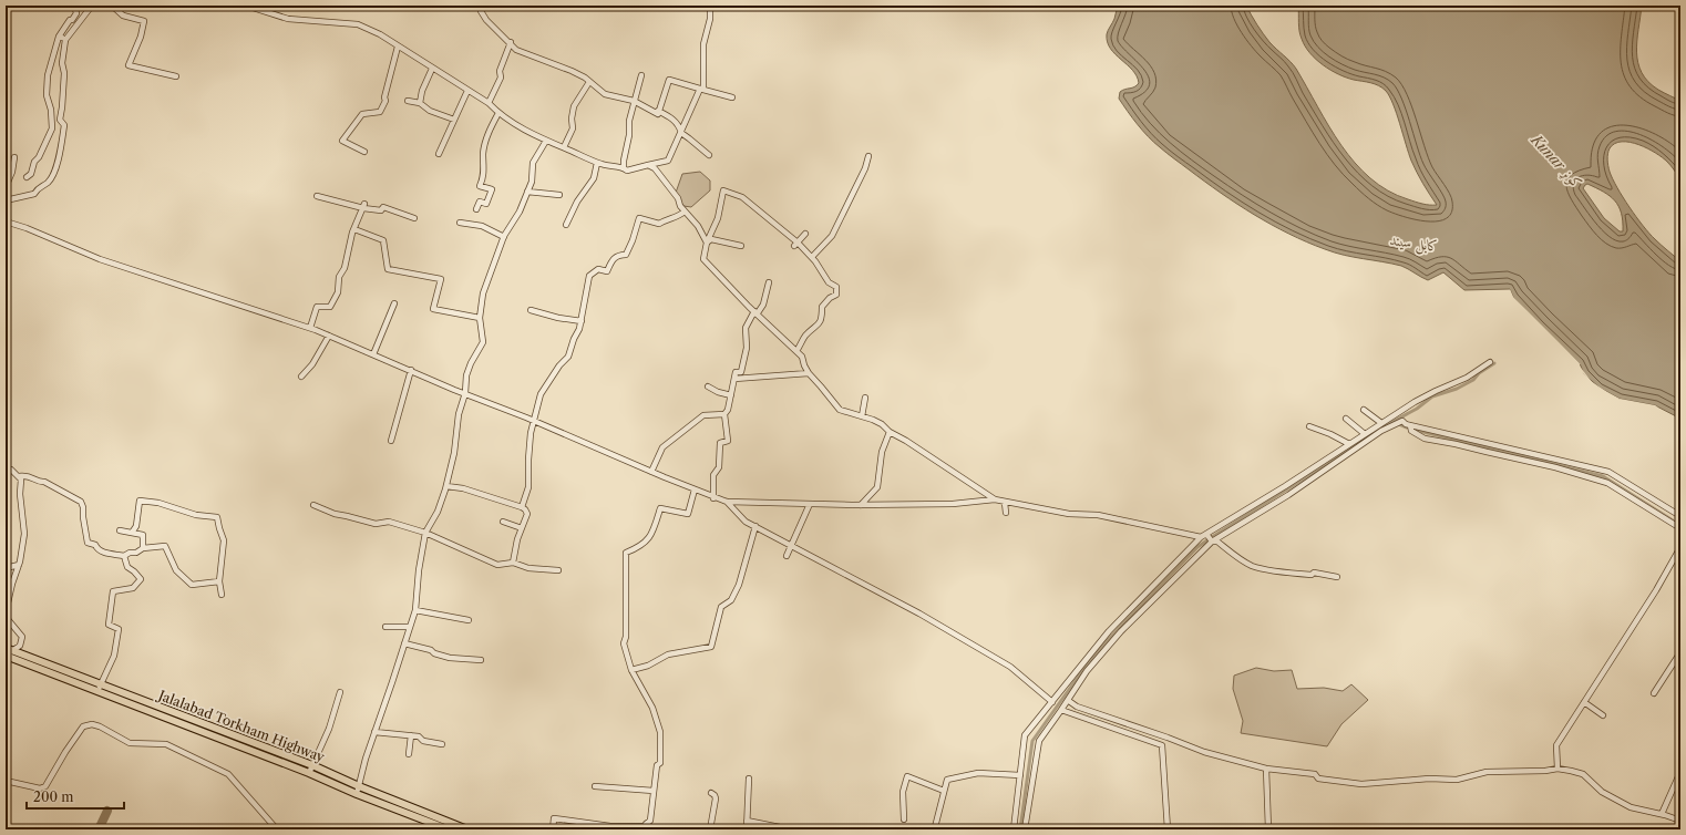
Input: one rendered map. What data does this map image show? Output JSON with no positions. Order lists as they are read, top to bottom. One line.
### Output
{"streets":{"highway":["Jalalabad Torkham Highway"]},"water":["Kunar کونړ","کابل سيند"],"scale_bar":"200 m"}
